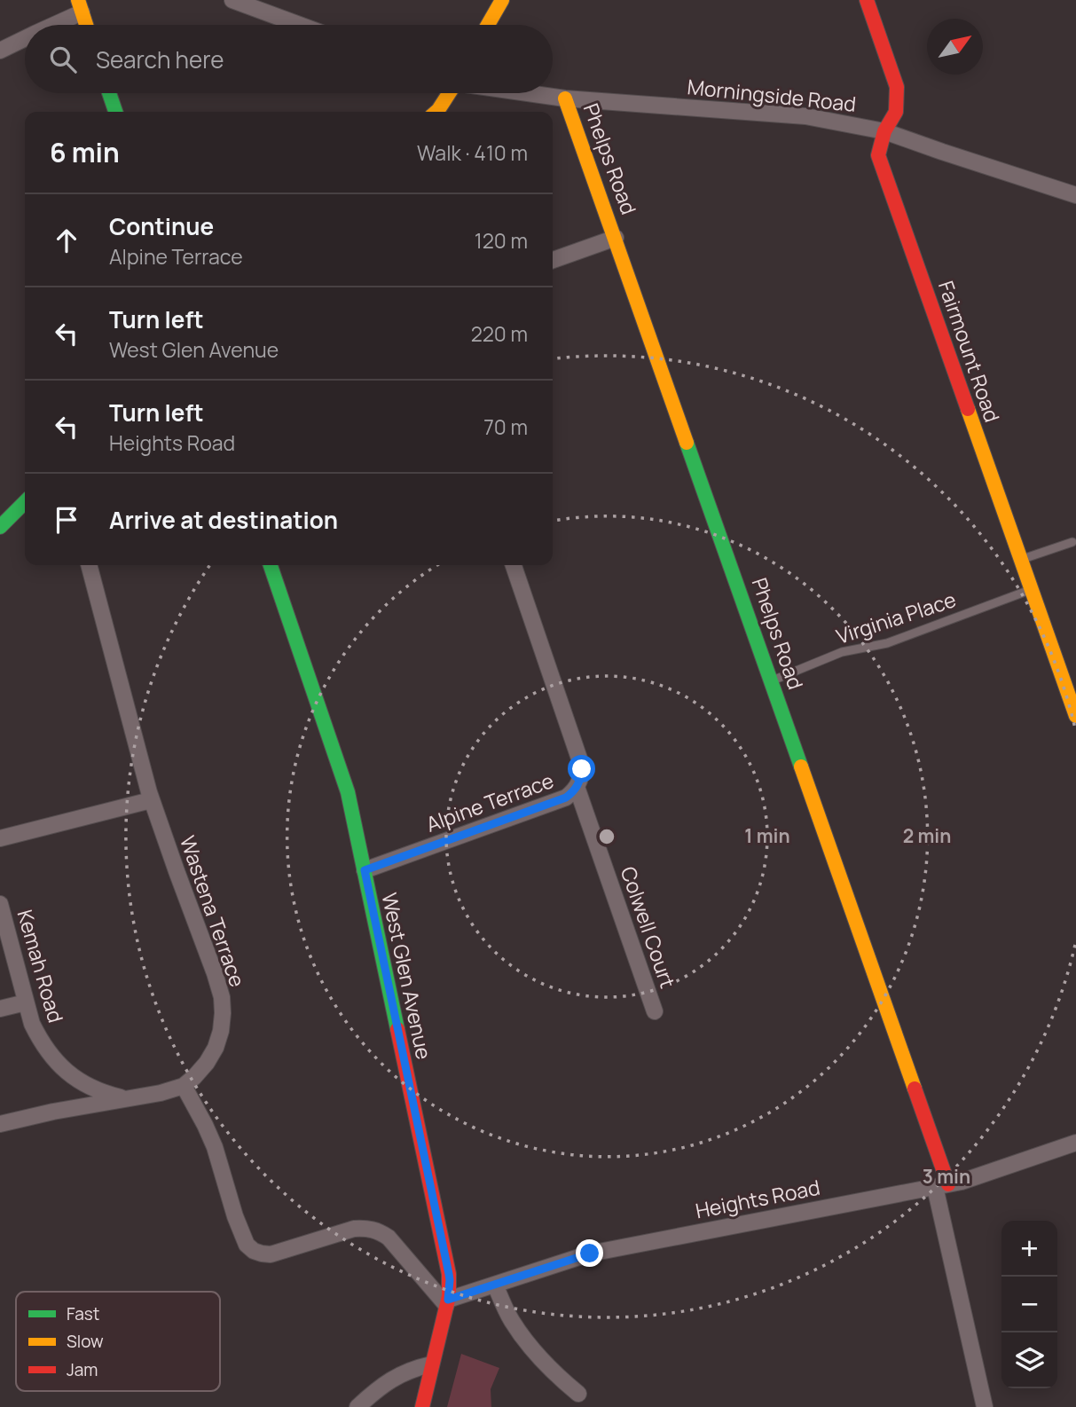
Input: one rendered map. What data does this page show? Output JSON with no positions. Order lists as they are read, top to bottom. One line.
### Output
{"streets":{"street":["Morningside Road","Phelps Road","Fairmount Road","Alpine Terrace","Wastena Terrace","Colwell Court","Kemah Road","West Glen Avenue","Heights Road"],"lane":["Virginia Place"]},"crossings":[["Morningside Road","Phelps Road"],["Morningside Road","Fairmount Road"],["Phelps Road","Virginia Place"],["Phelps Road","Heights Road"],["Fairmount Road","Virginia Place"],["Alpine Terrace","Colwell Court"],["Alpine Terrace","West Glen Avenue"],["Wastena Terrace","Kemah Road"],["West Glen Avenue","Heights Road"]],"legend":["Fast","Slow","Jam"],"north":"top right","page":{"search":"Search here","heading":["6 min","Walk · 410 m"],"list":[["Continue","Alpine Terrace","120 m"],["Turn left","West Glen Avenue","220 m"],["Turn left","Heights Road","70 m"],"Arrive at destination"],"map_buttons":["+","−"]},"rings":["1 min","2 min","3 min"]}
